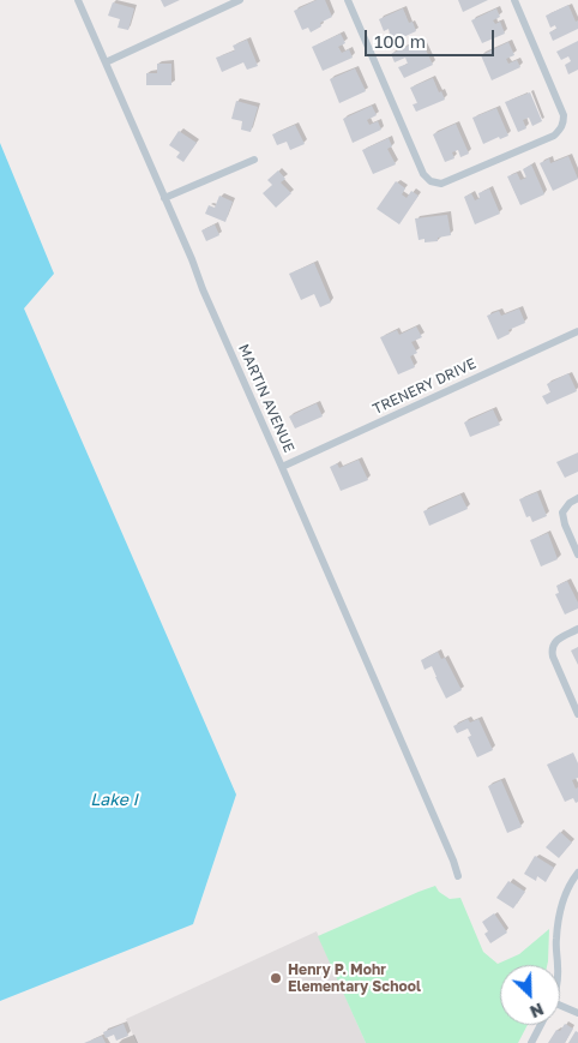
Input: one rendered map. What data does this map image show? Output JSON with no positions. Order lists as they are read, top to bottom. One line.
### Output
{"streets":{"street":["TRENERY DRIVE","MARTIN AVENUE"]},"crossings":[["TRENERY DRIVE","MARTIN AVENUE"]],"water":["Lake I"],"places":["Henry P. Mohr Elementary School"],"scale_bar":"100 m","north":"bottom right"}
